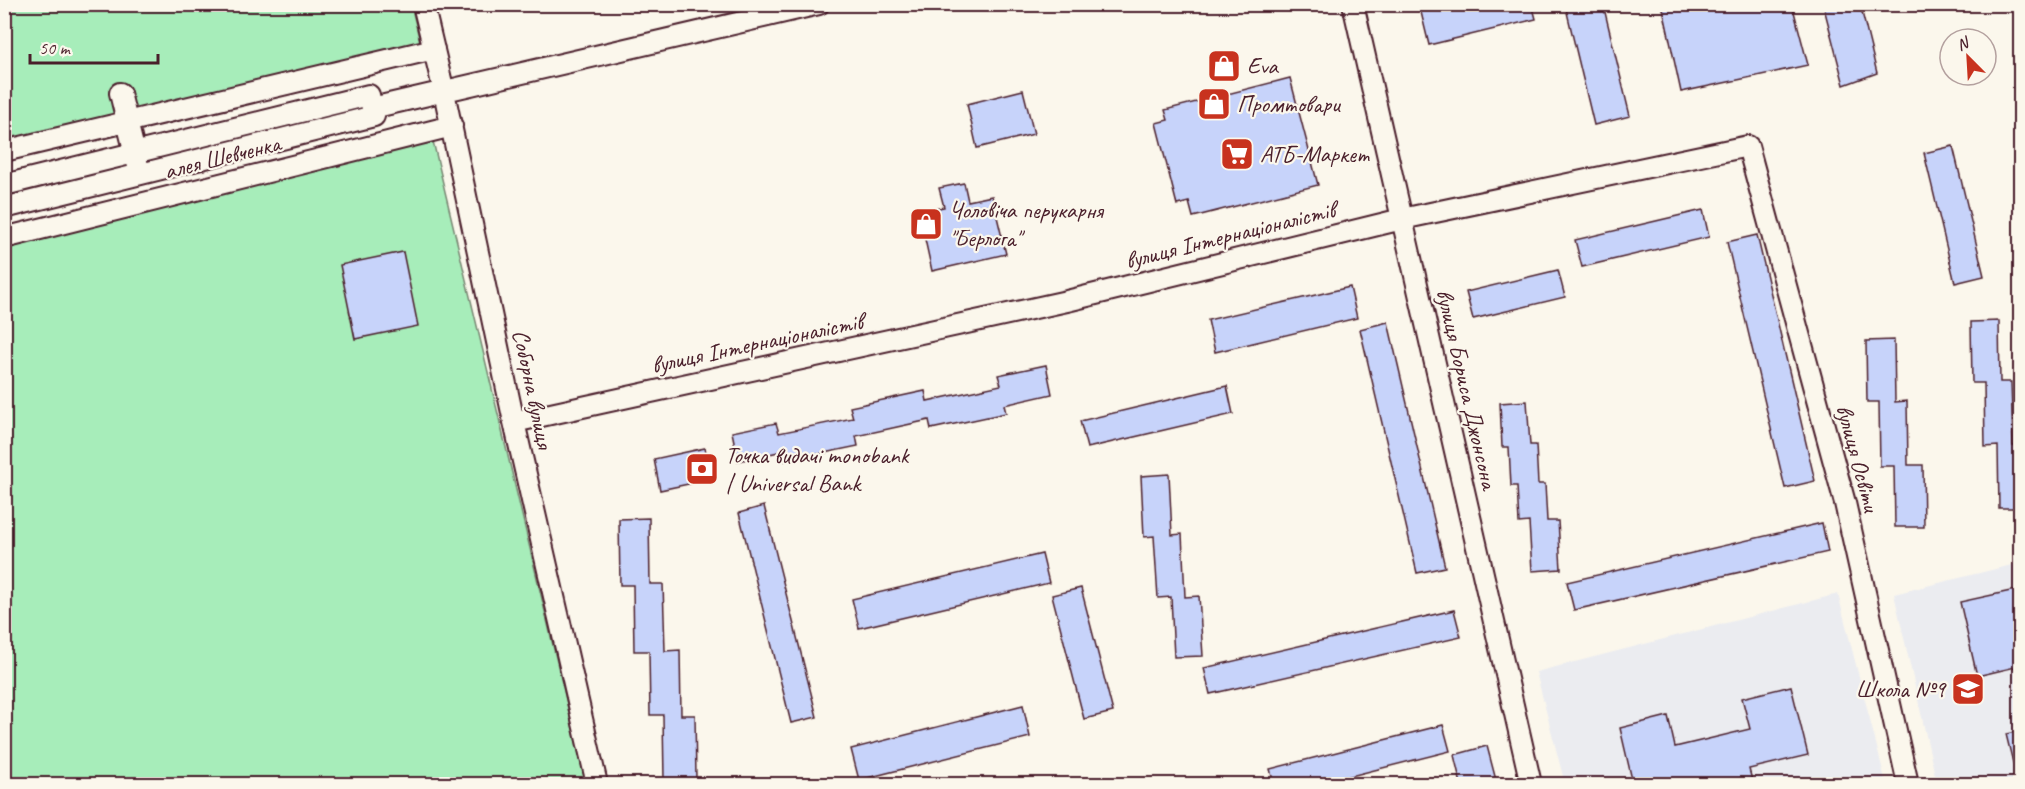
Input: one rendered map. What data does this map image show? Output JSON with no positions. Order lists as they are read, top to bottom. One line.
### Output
{"streets":{"street":["алея Шевченка","вулиця Інтернаціоналістів","Соборна вулиця","вулиця Бориса Джонсона","вулиця Освіти"]},"crossings":[["алея Шевченка","Соборна вулиця"],["вулиця Інтернаціоналістів","Соборна вулиця"],["вулиця Інтернаціоналістів","вулиця Бориса Джонсона"],["вулиця Інтернаціоналістів","вулиця Освіти"]],"places":{"shop":["Eva","Промтовари","Чоловіча перукарня \"Берлога\""],"supermarket":["АТБ-Маркет"],"bank":["Точка видачі monobank | Universal Bank"],"school or university":["Школа №9"]},"scale_bar":"50 m","north":"top left"}
